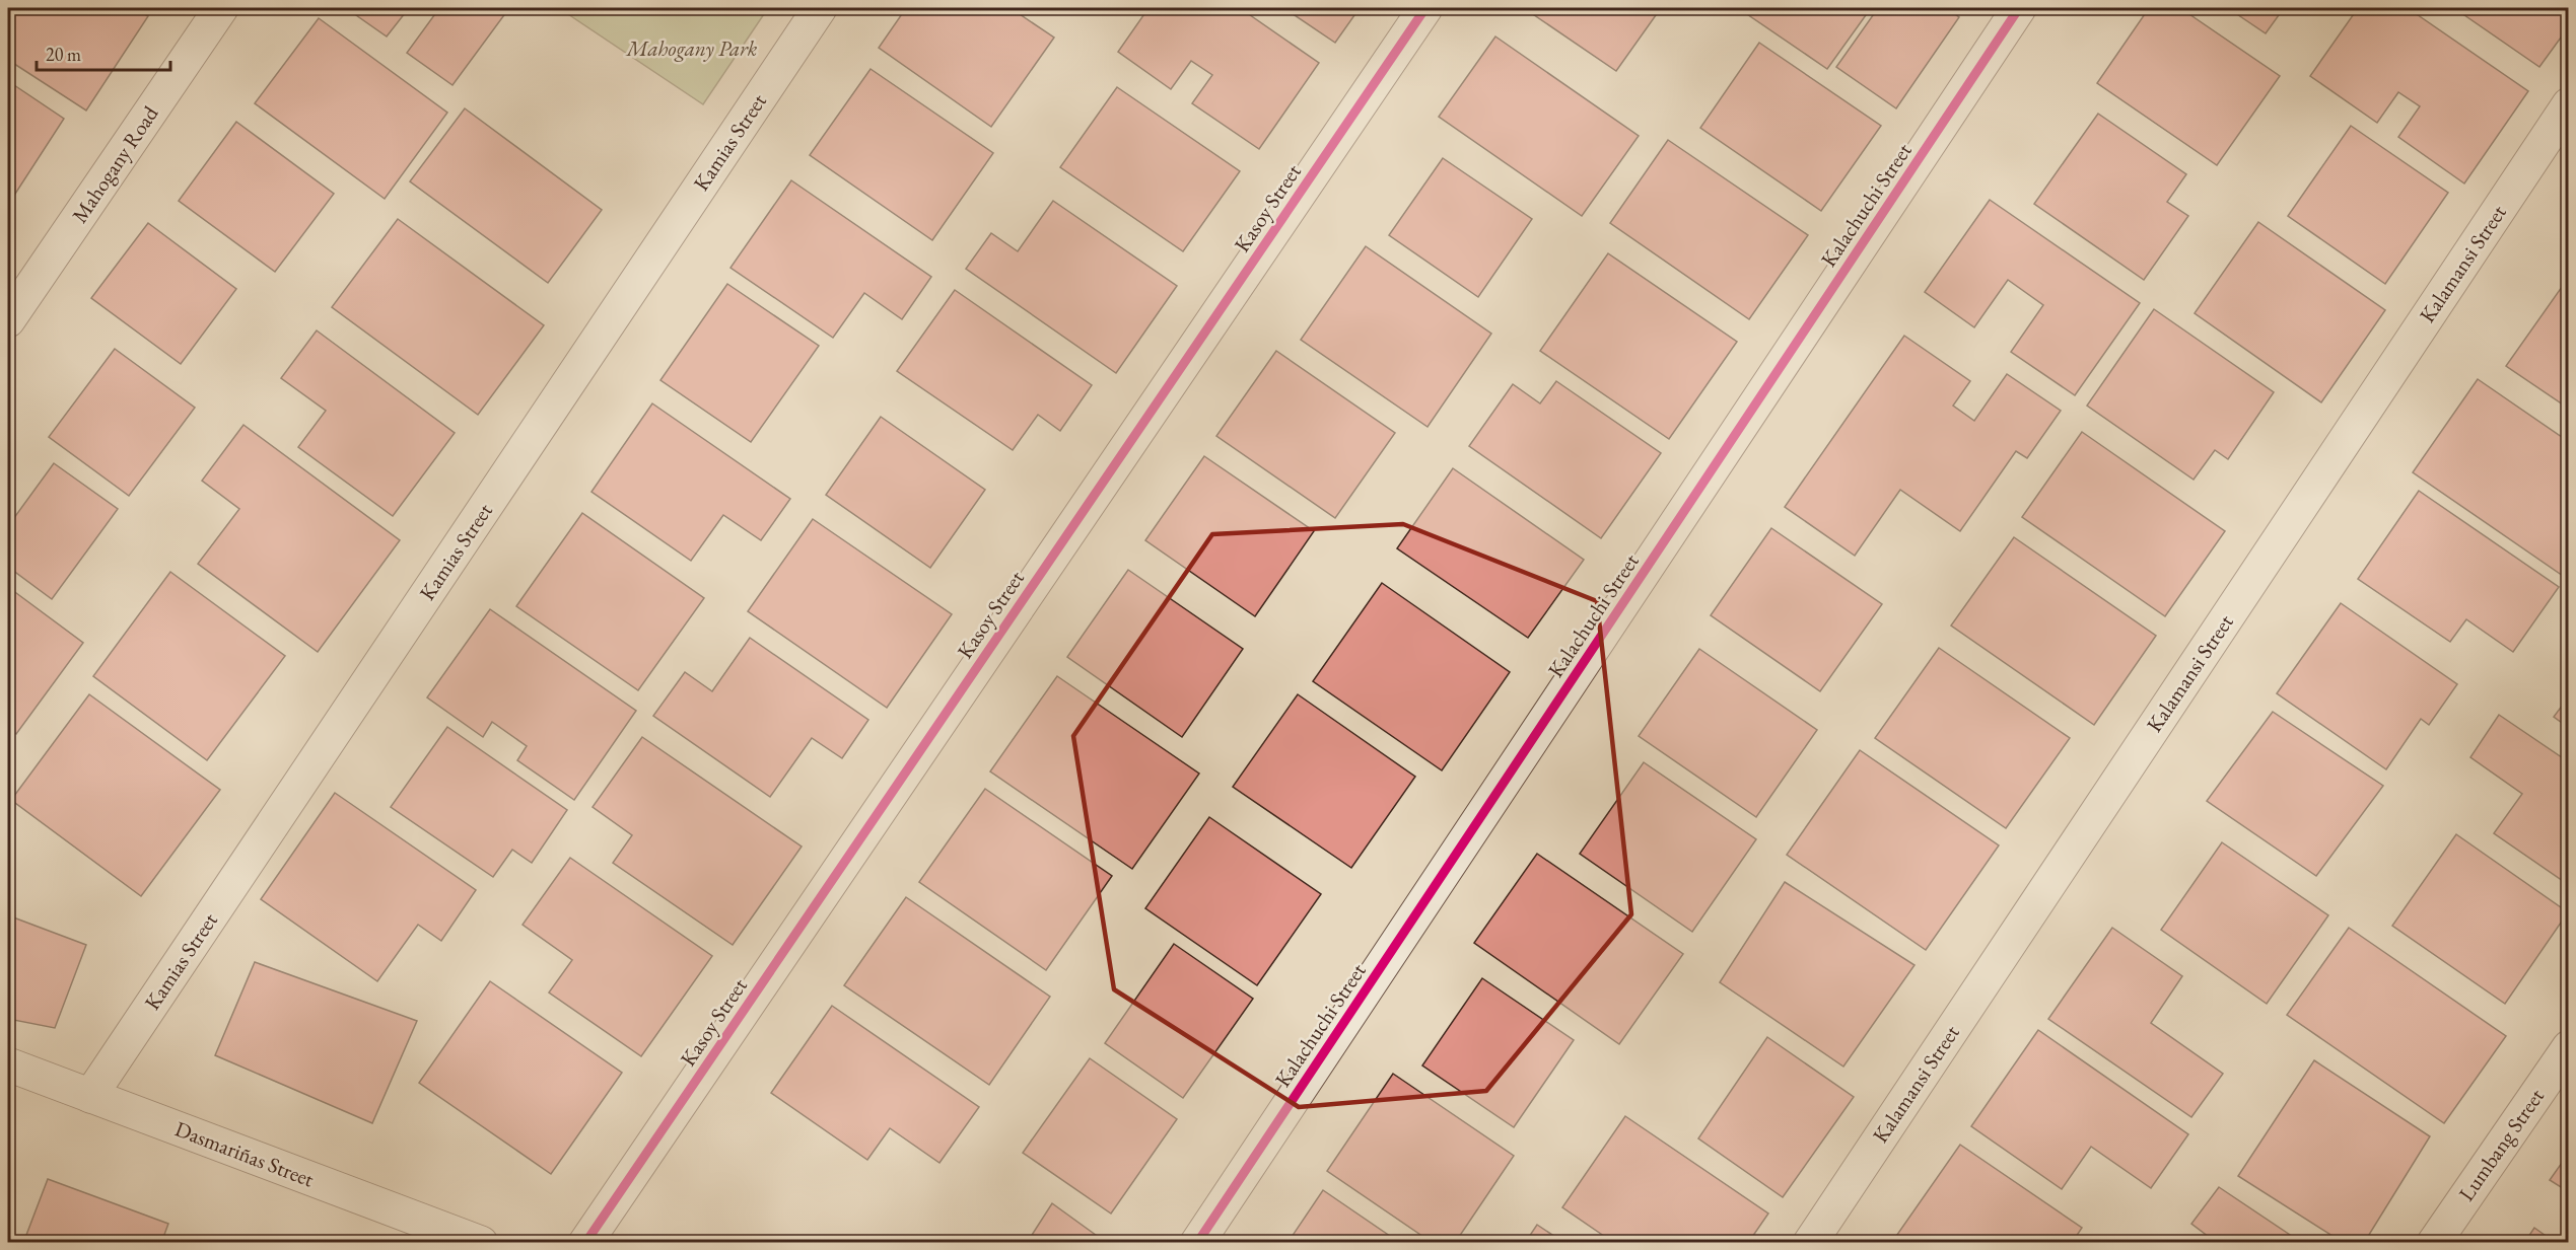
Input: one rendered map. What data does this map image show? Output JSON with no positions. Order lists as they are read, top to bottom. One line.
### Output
{"streets":{"street":["Kamias Street","Mahogany Road","Kalachuchi Street","Kasoy Street","Kalamansi Street","Lumbang Street","Dasmariñas Street"]},"crossings":[["Kamias Street","Dasmariñas Street"]],"parks":["Mahogany Park"],"scale_bar":"20 m"}
